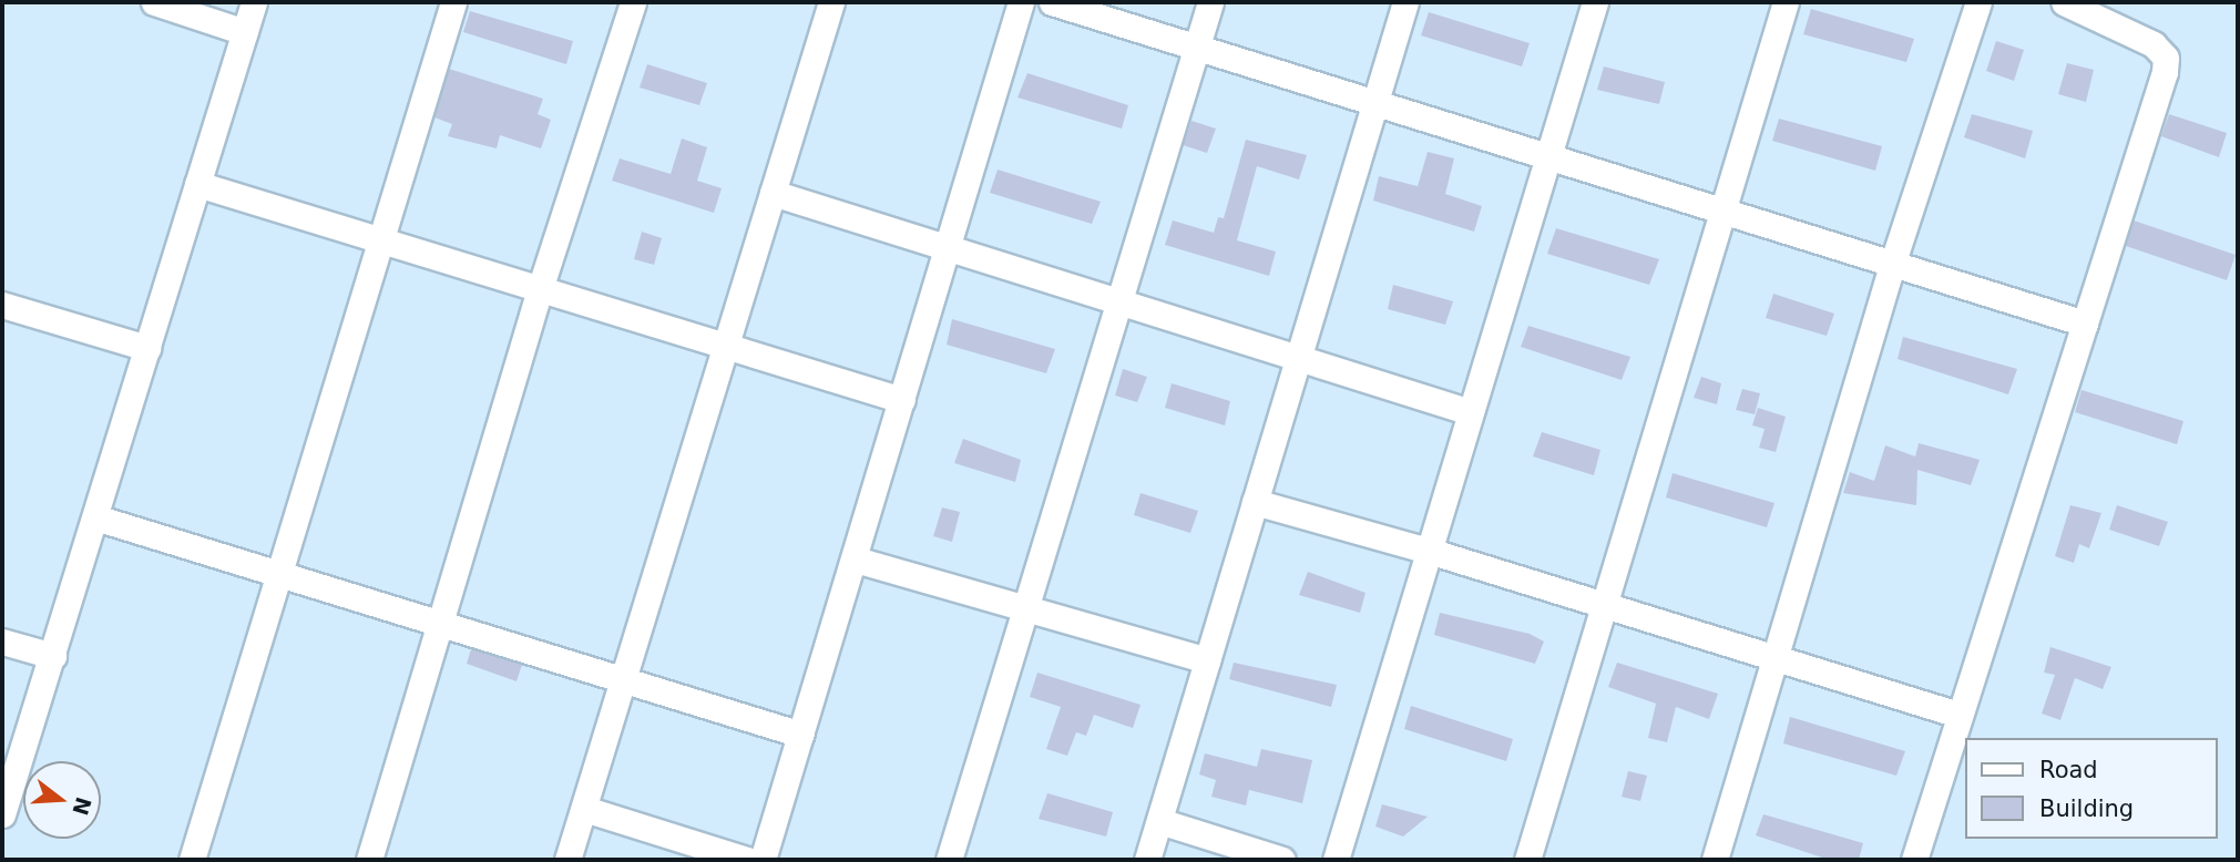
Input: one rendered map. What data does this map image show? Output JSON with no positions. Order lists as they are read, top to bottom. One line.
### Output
{"legend":["Road","Building"],"north":"right"}
